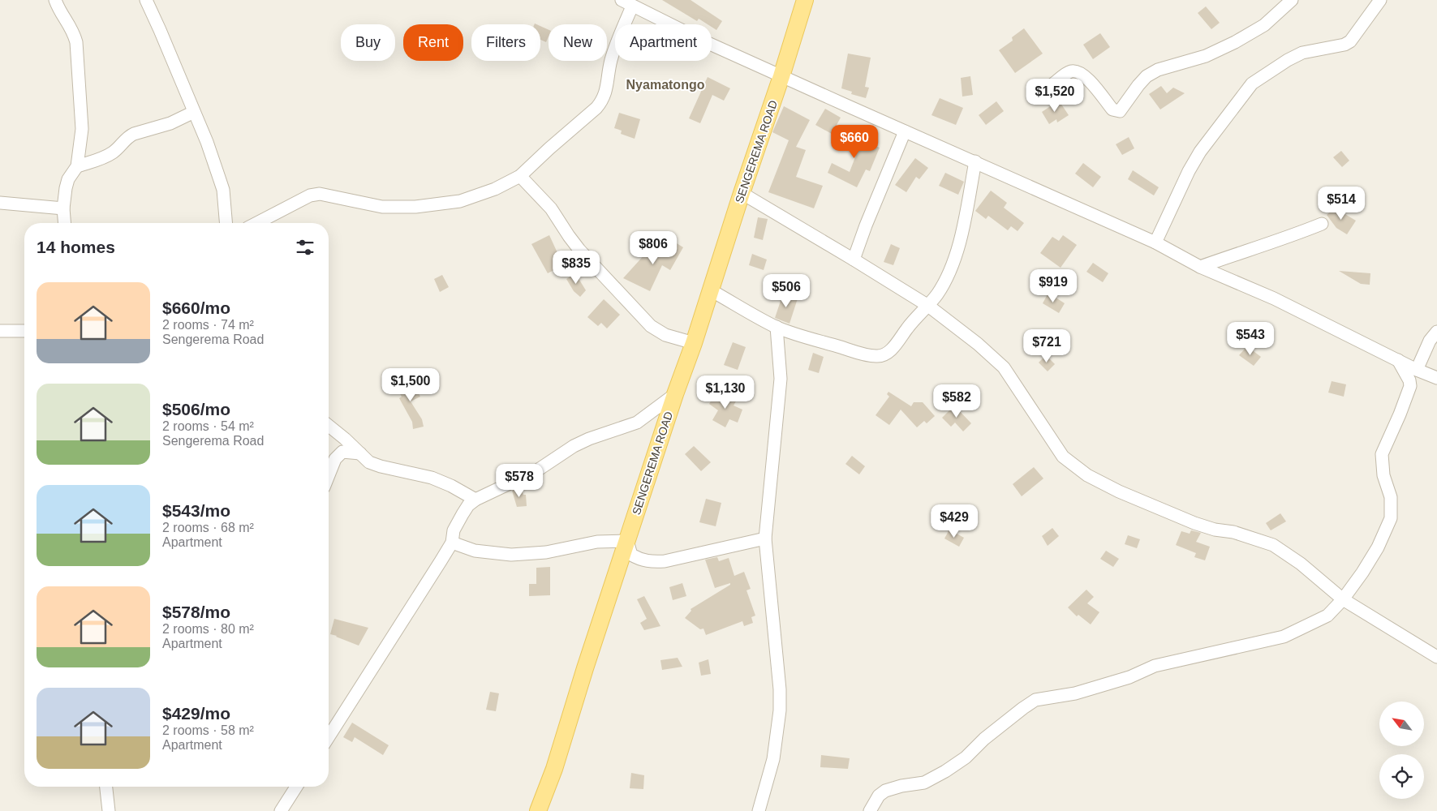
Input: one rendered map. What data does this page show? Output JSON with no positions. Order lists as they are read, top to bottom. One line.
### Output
{"streets":{"main road":["SENGEREMA ROAD"]},"districts":["Nyamatongo"],"north":"top left","page":{"chip":["Buy","Rent","Filters","New","Apartment"],"price":["$1,520","$660","$514","$806","$835","$919","$506","$543","$721","$1,500","$1,130","$582","$578","$429"],"heading":"14 homes","list":[{"name":"$660/mo","note":"2 rooms · 74 m² · Sengerema Road"},{"name":"$506/mo","note":"2 rooms · 54 m² · Sengerema Road"},{"name":"$543/mo","note":"2 rooms · 68 m² · Apartment"},{"name":"$578/mo","note":"2 rooms · 80 m² · Apartment"},{"name":"$429/mo","note":"2 rooms · 58 m² · Apartment"}]}}
